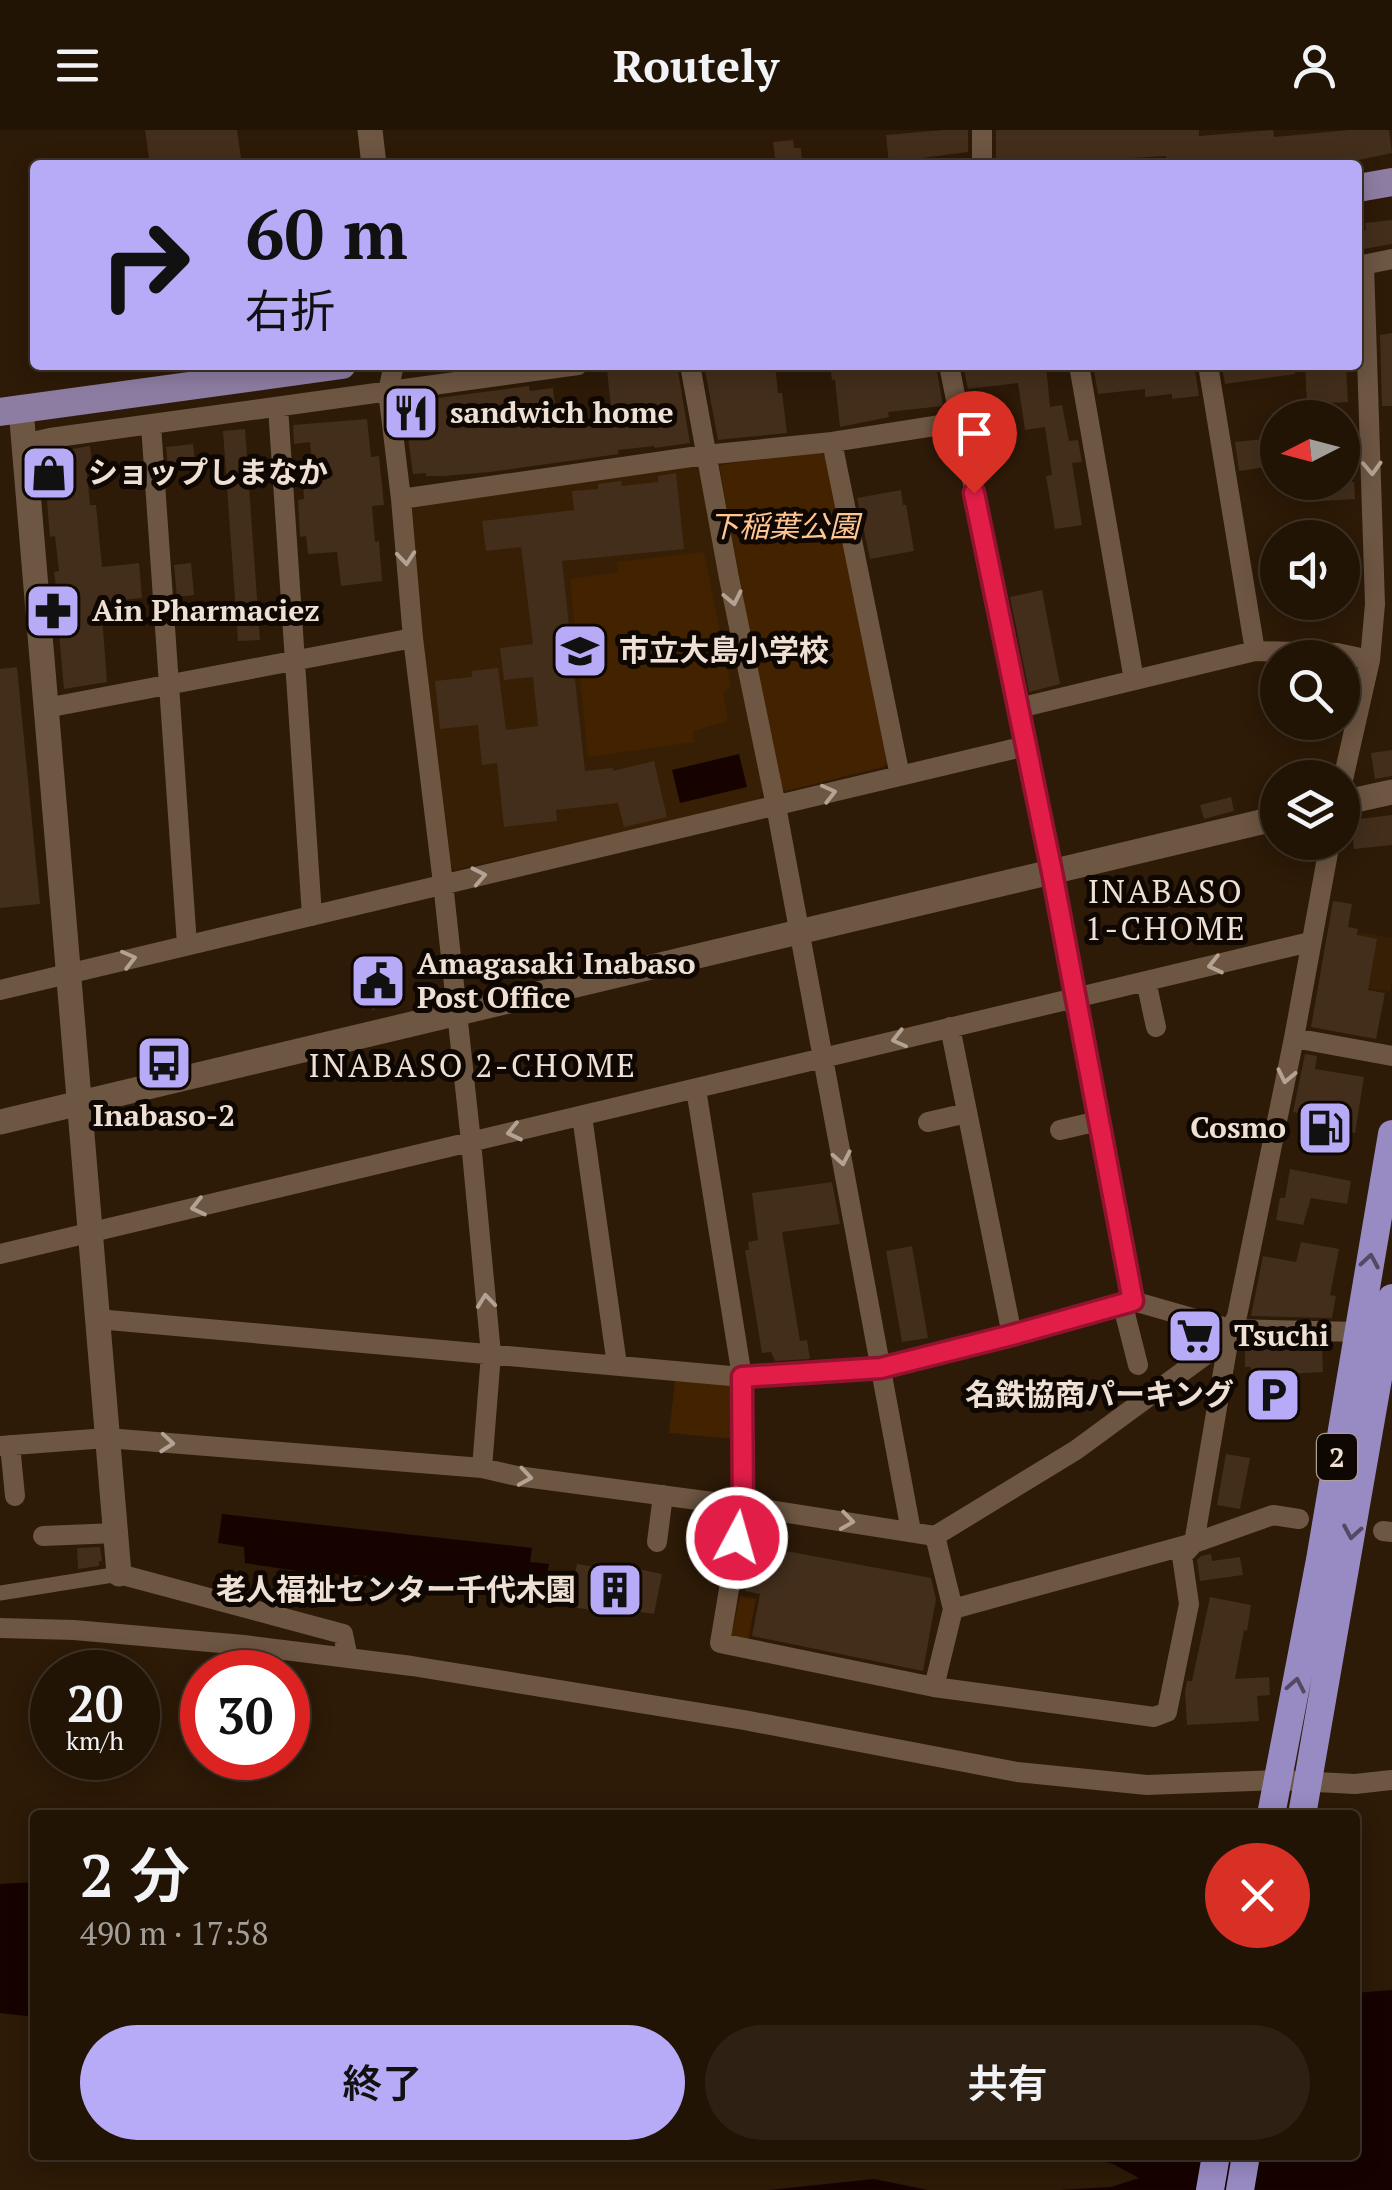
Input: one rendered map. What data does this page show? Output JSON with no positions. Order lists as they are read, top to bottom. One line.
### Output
{"streets":{"highway":["2"]},"districts":["INABASO 1-CHOME","INABASO 2-CHOME"],"parks":["下稲葉公園"],"places":{"restaurant":["sandwich home"],"shop":["ショップしまなか"],"pharmacy":["Ain Pharmaciez"],"school or university":["市立大島小学校"],"public building":["Amagasaki Inabaso Post Office"],"bus stop":["Inabaso-2"],"fuel station":["Cosmo"],"supermarket":["Tsuchi"],"parking":["名鉄協商パーキング"],"building":["老人福祉センター千代木園"]},"north":"left","page":{"header":"Routely","turn":["60 m","右折"],"speed":"20 km/h","limit":"30","heading":["2 分","490 m · 17:58"],"buttons":["終了","共有"]}}
